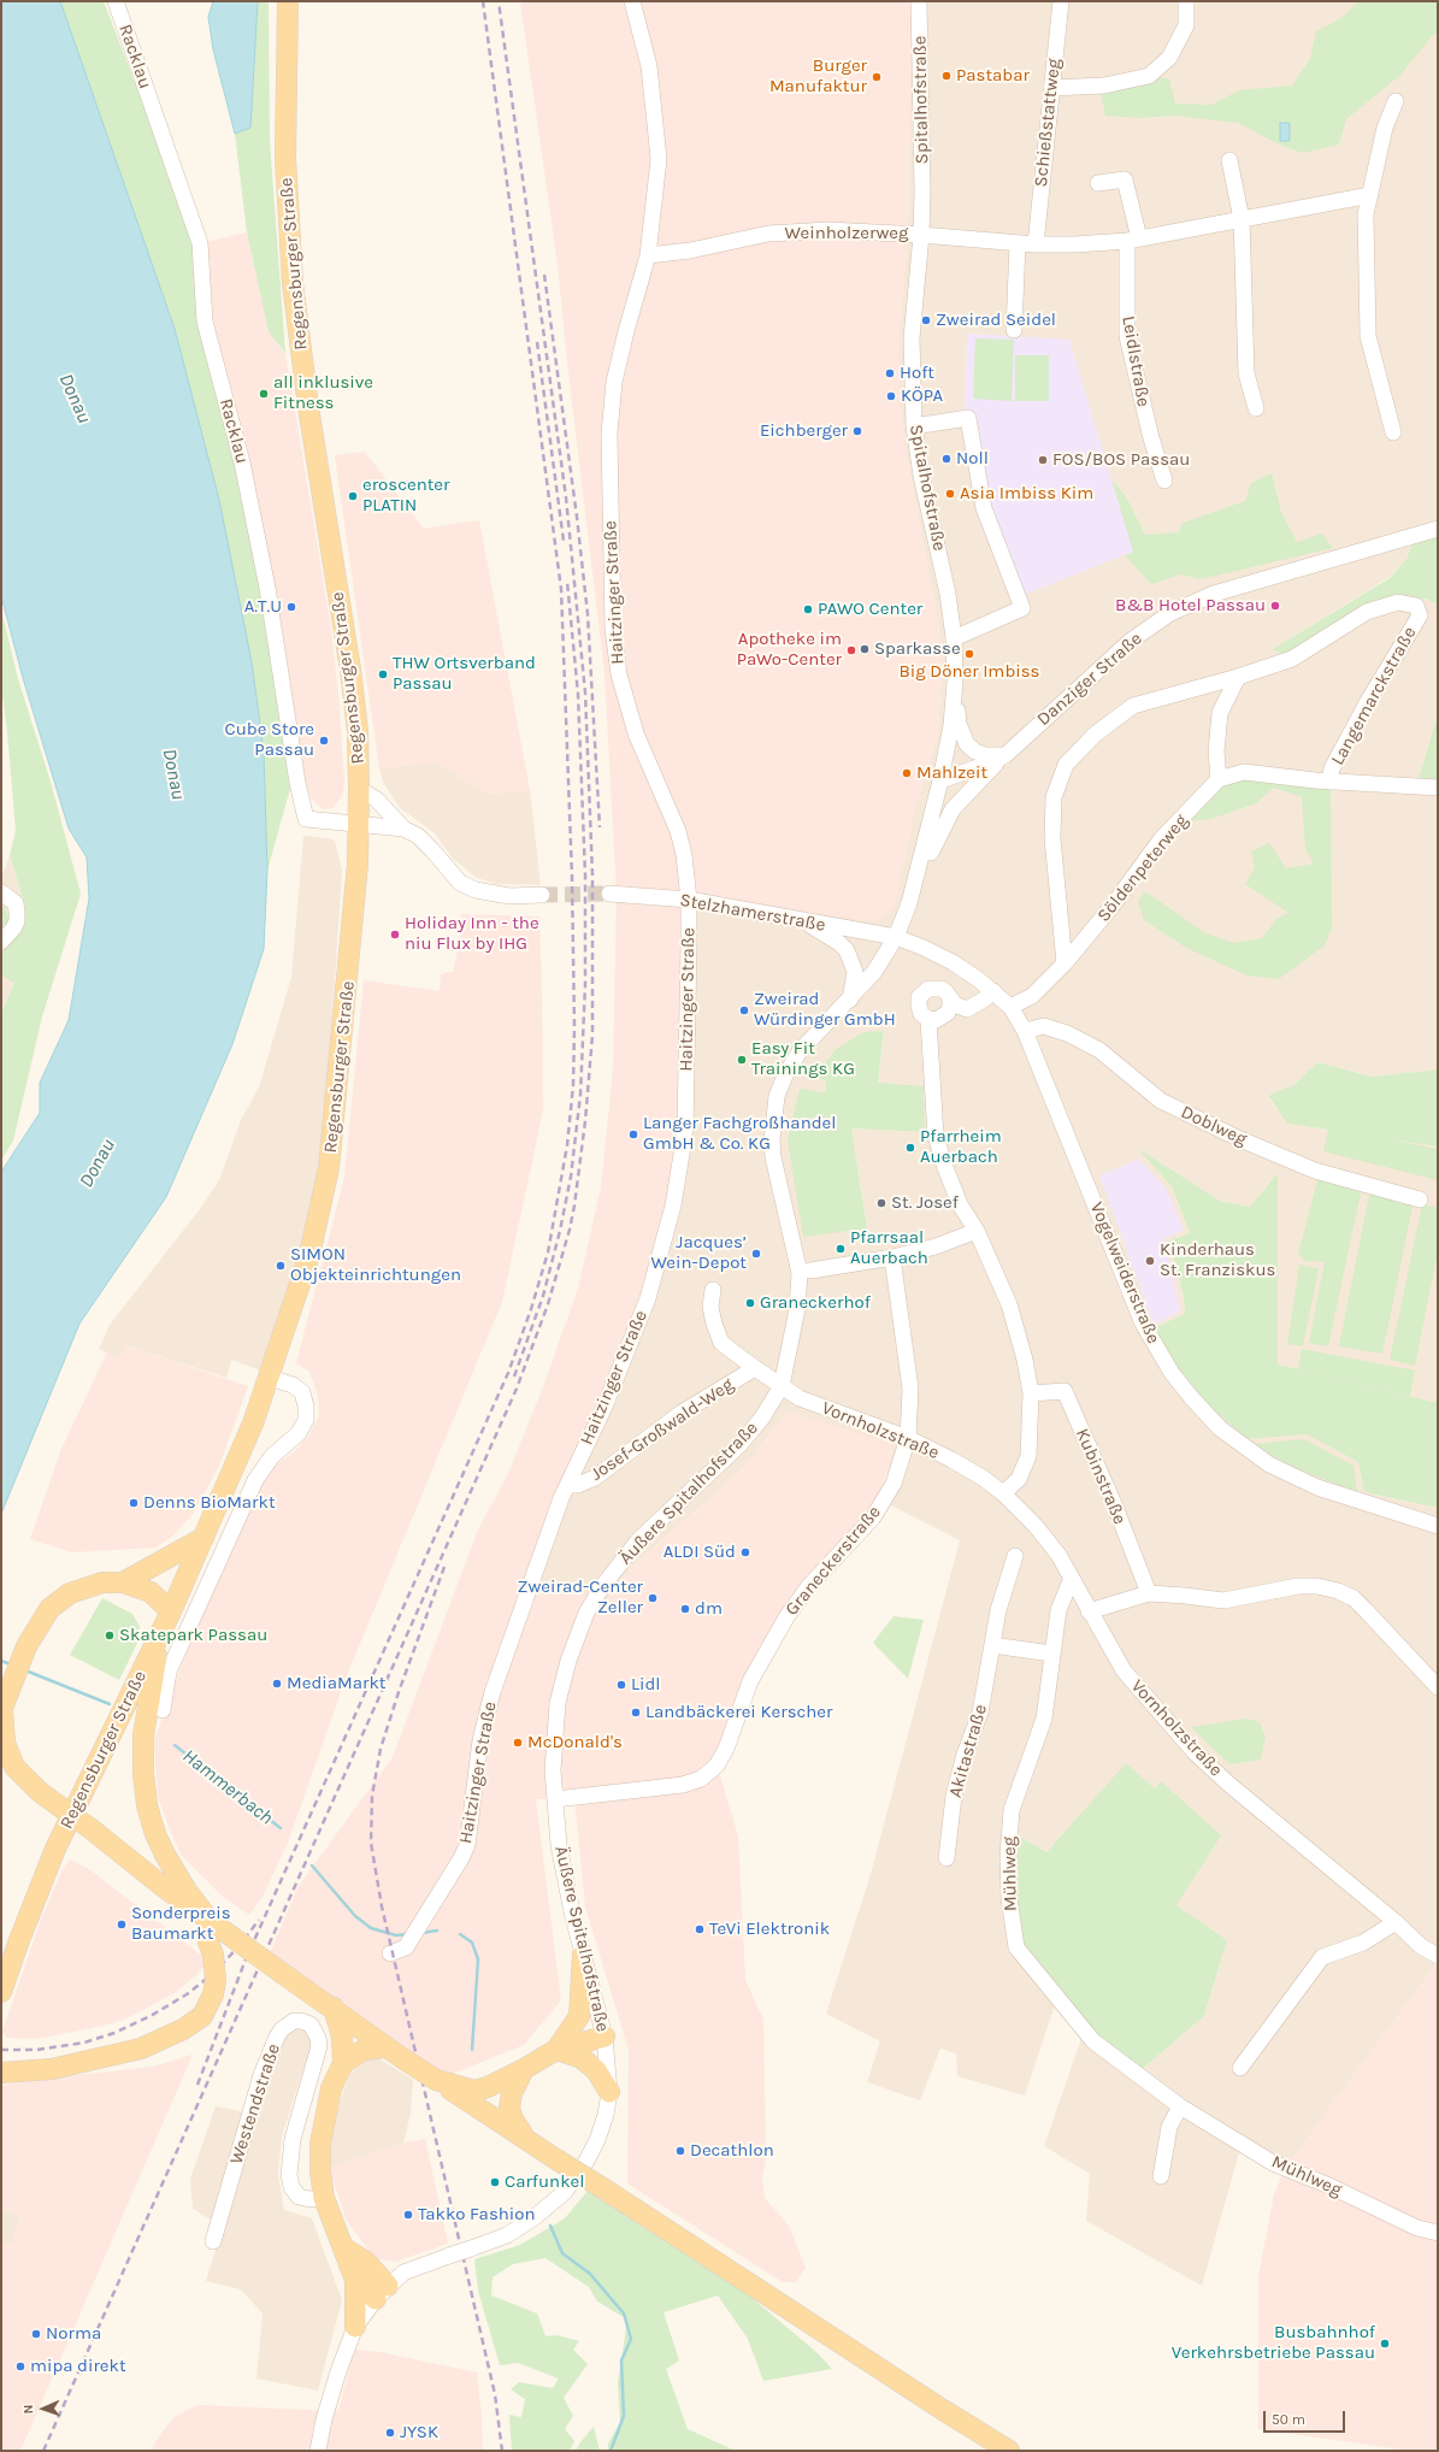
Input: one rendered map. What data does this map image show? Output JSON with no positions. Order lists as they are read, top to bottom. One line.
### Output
{"streets":{"main road":["Regensburger Straße"],"street":["Racklau","Spitalhofstraße","Schießstattweg","Weinholzerweg","Leidlstraße","Haitzinger Straße","Danziger Straße","Langemarckstraße","Söldenpeterweg","Stelzhamerstraße","Doblweg","Vogelweiderstraße","Josef-Großwald-Weg","Vornholzstraße","Kubinstraße","Äußere Spitalhofstraße","Graneckerstraße","Akitastraße","Mühlweg","Westendstraße"]},"crossings":[["Racklau","Regensburger Straße"],["Spitalhofstraße","Weinholzerweg"],["Spitalhofstraße","Danziger Straße"],["Spitalhofstraße","Stelzhamerstraße"],["Spitalhofstraße","Vogelweiderstraße"],["Spitalhofstraße","Äußere Spitalhofstraße"],["Schießstattweg","Weinholzerweg"],["Weinholzerweg","Leidlstraße"],["Weinholzerweg","Haitzinger Straße"],["Haitzinger Straße","Stelzhamerstraße"],["Haitzinger Straße","Josef-Großwald-Weg"],["Langemarckstraße","Söldenpeterweg"],["Söldenpeterweg","Vogelweiderstraße"],["Stelzhamerstraße","Vogelweiderstraße"],["Stelzhamerstraße","Äußere Spitalhofstraße"],["Doblweg","Vogelweiderstraße"],["Vogelweiderstraße","Äußere Spitalhofstraße"],["Josef-Großwald-Weg","Vornholzstraße"],["Josef-Großwald-Weg","Äußere Spitalhofstraße"],["Vornholzstraße","Äußere Spitalhofstraße"],["Vornholzstraße","Graneckerstraße"],["Vornholzstraße","Mühlweg"],["Äußere Spitalhofstraße","Graneckerstraße"]],"water":["Donau","Hammerbach"],"places":["Pastabar","Burger Manufaktur","Zweirad Seidel","Hoft","all inklusive Fitness","KÖPA","Eichberger","Noll","FOS/BOS Passau","Asia Imbiss Kim","eroscenter PLATIN","B&B Hotel Passau","A.T.U","PAWO Center","Sparkasse","Apotheke im PaWo-Center","Big Döner Imbiss","THW Ortsverband Passau","Cube Store Passau","Mahlzeit","Holiday Inn - the niu Flux by IHG","Zweirad Würdinger GmbH","Easy Fit Trainings KG","Langer Fachgroßhandel GmbH & Co. KG","Pfarrheim Auerbach","St. Josef","Pfarrsaal Auerbach","Jacques’ Wein-Depot","Kinderhaus St. Franziskus","SIMON Objekteinrichtungen","Graneckerhof","Denns BioMarkt","ALDI Süd","Zweirad-Center Zeller","dm","Skatepark Passau","MediaMarkt","Lidl","Landbäckerei Kerscher","McDonald's","Sonderpreis Baumarkt","TeVi Elektronik","Decathlon","Carfunkel","Takko Fashion","Norma","Busbahnhof Verkehrsbetriebe Passau","mipa direkt","JYSK"],"scale_bar":"50 m","north":"left"}
